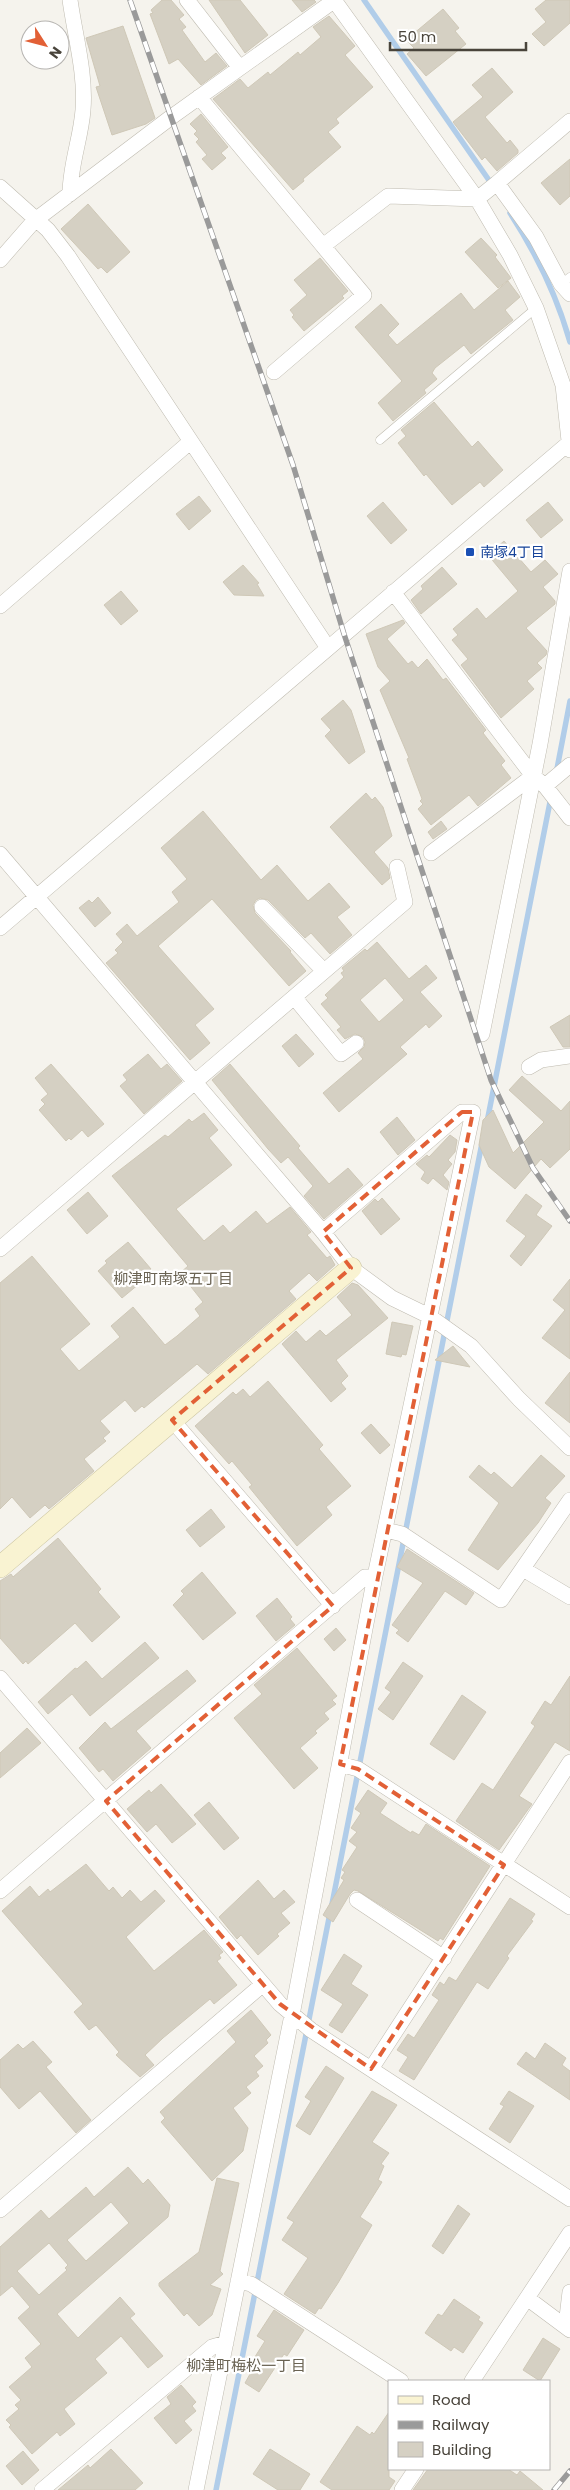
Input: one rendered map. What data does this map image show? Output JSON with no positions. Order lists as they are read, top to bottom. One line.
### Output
{"districts":["柳津町南塚五丁目","柳津町梅松一丁目"],"places":{"transit":["南塚4丁目"]},"legend":["Road","Railway","Building"],"scale_bar":"50 m","north":"bottom right"}
